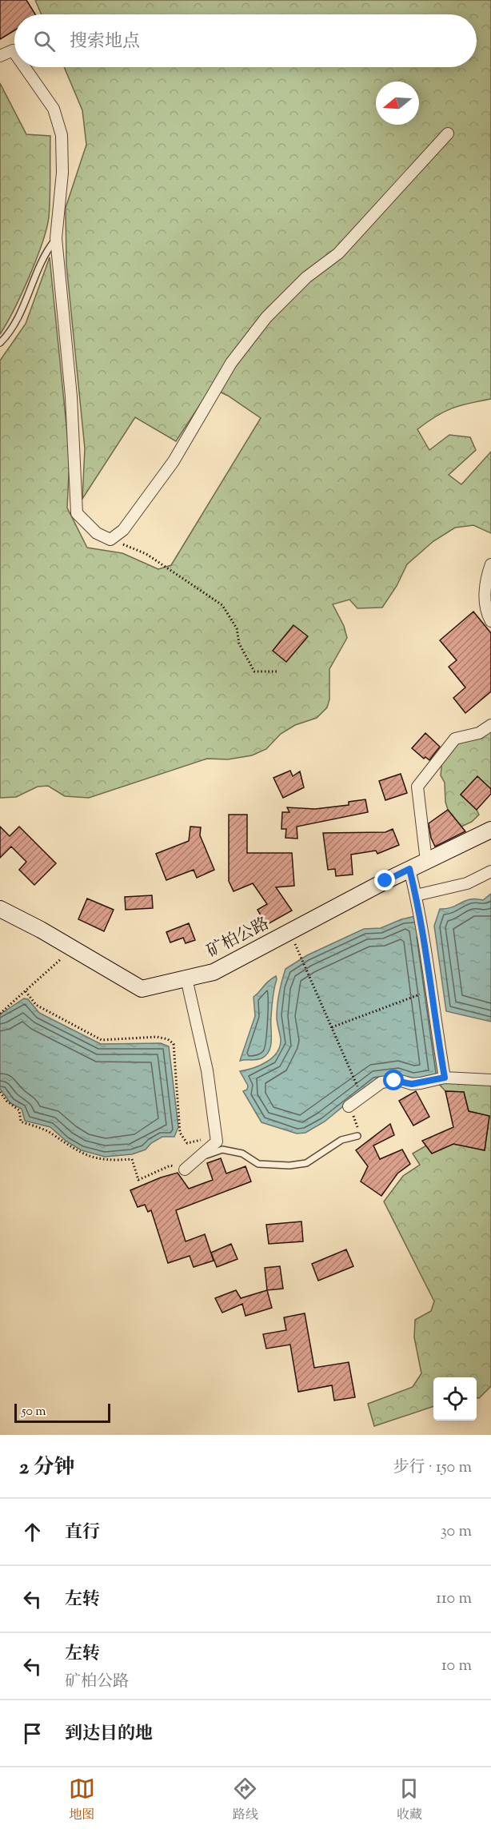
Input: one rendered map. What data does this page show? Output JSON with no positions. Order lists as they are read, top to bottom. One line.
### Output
{"streets":{"street":["矿柏公路"]},"scale_bar":"50 m","north":"left","page":{"search":"搜索地点","scale":"50 m","heading":["2 分钟","步行 · 150 m"],"list":[["直行","30 m"],["左转","110 m"],["左转","矿柏公路","10 m"],"到达目的地"],"nav":["地图","路线","收藏"]}}
